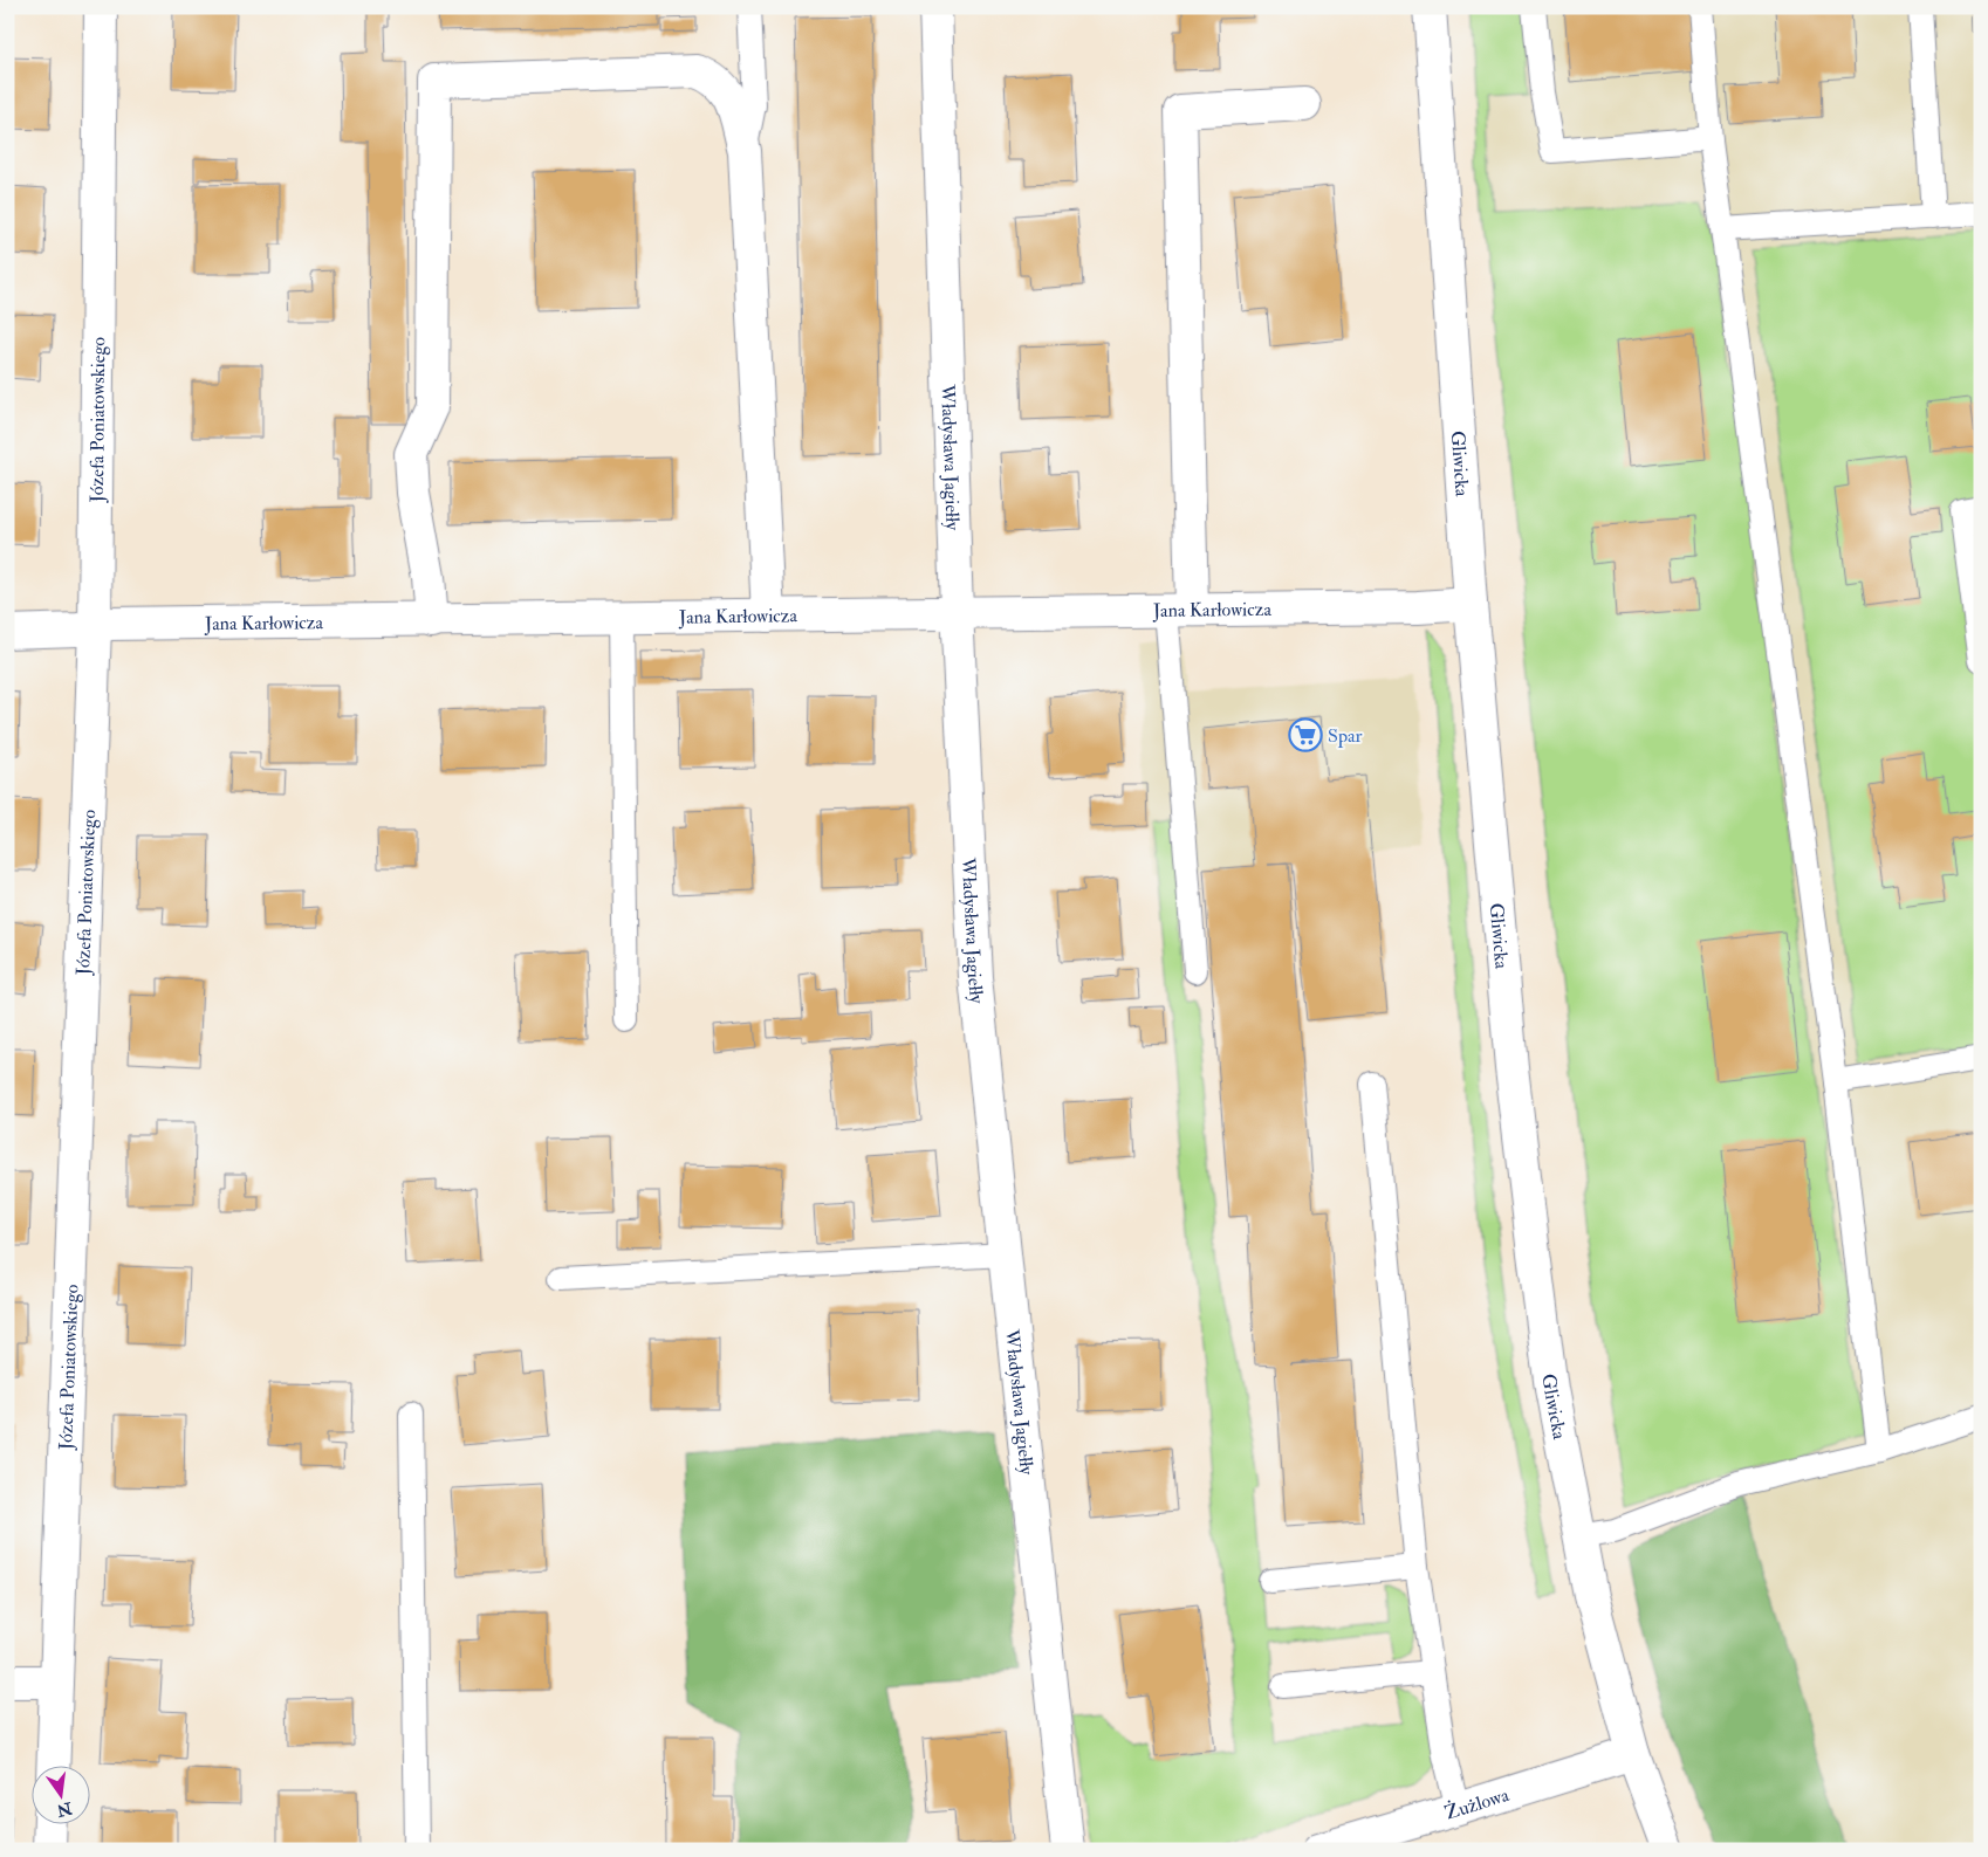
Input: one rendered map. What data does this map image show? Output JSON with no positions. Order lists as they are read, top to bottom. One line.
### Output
{"streets":{"street":["Józefa Poniatowskiego","Władysława Jagiełły","Gliwicka","Jana Karłowicza","Żużlowa"]},"crossings":[["Józefa Poniatowskiego","Jana Karłowicza"],["Władysława Jagiełły","Jana Karłowicza"],["Gliwicka","Jana Karłowicza"],["Gliwicka","Żużlowa"]],"places":{"supermarket":["Spar"]},"north":"bottom"}
